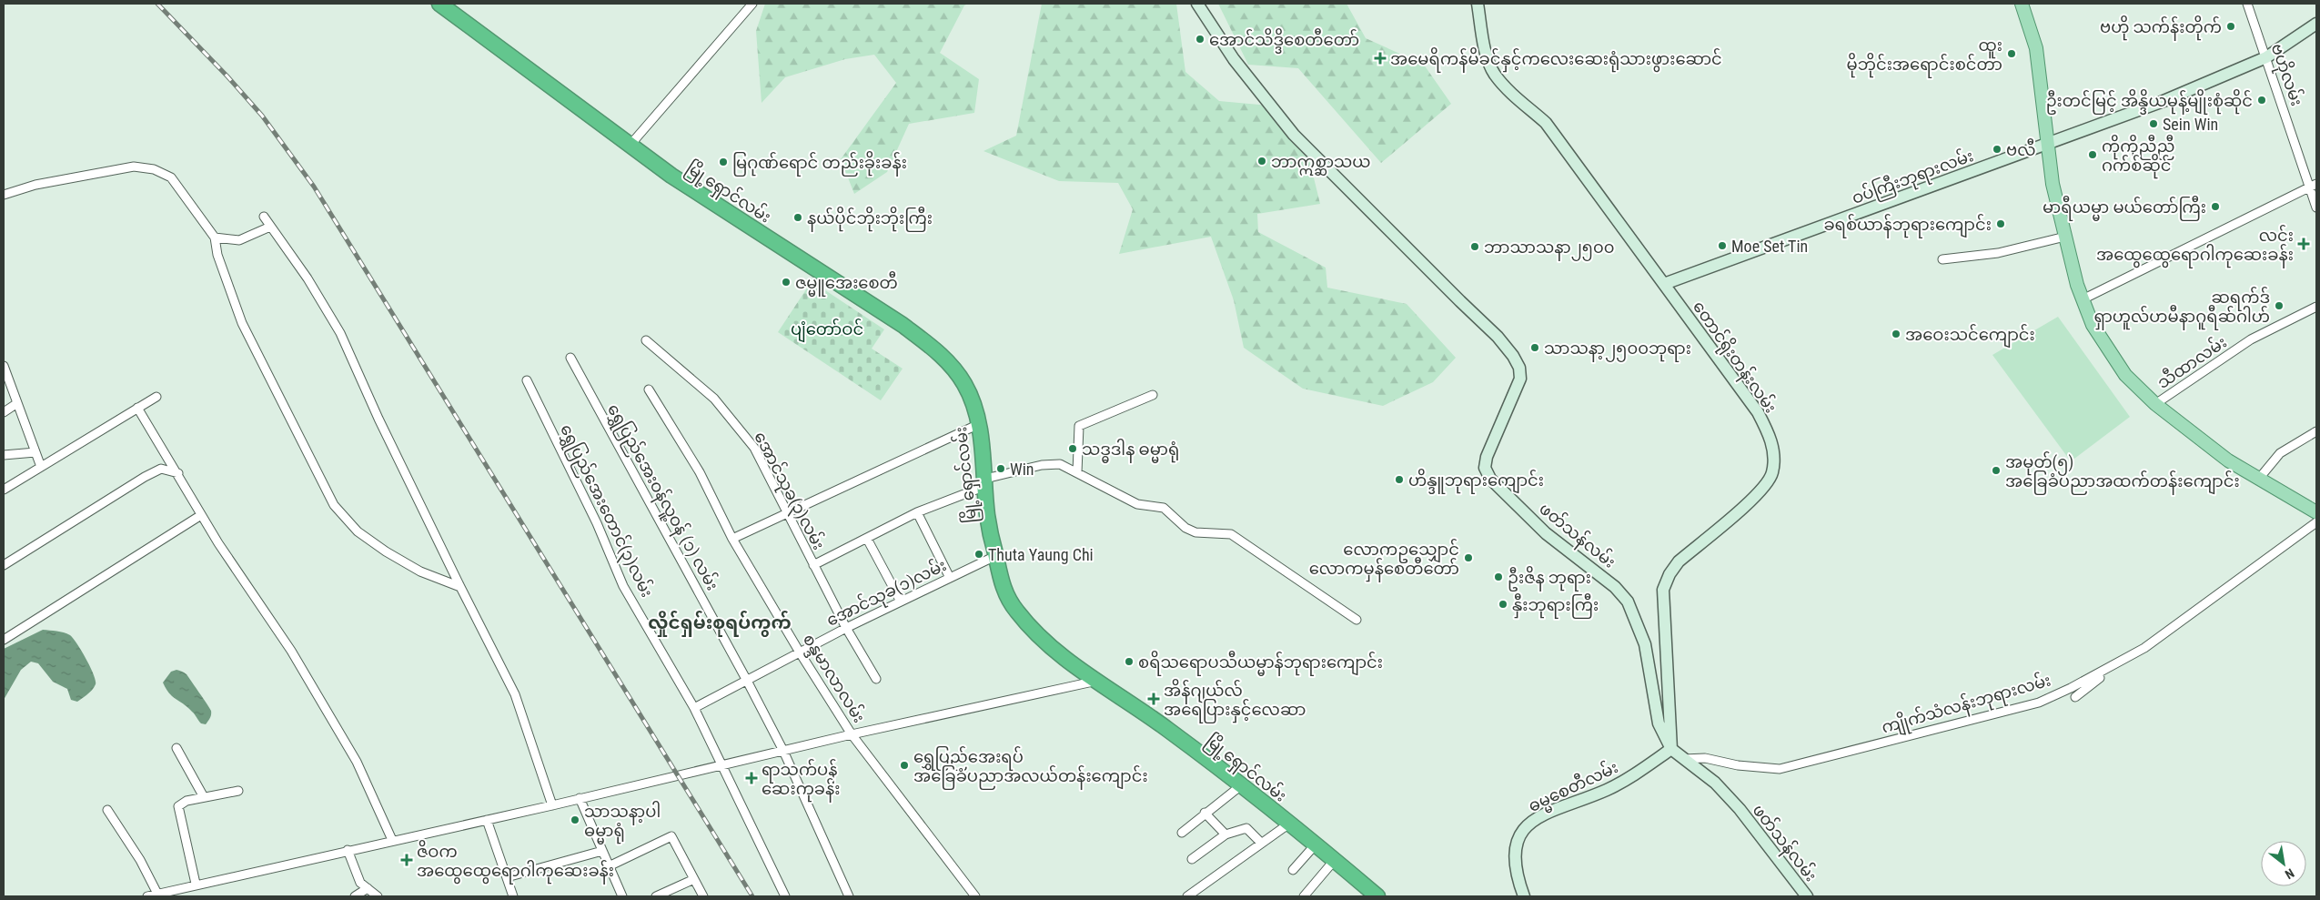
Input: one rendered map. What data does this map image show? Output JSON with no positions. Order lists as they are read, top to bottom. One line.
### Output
{"streets":{"highway":["မြို့ရှောင်လမ်း"],"street":["ဗဟိုလမ်း","ဝပ်ကြီးဘုရားလမ်း","တောင်ရိုးတန်းလမ်း","သီထာလမ်း","အောင်သုခ(၃)လမ်း","ရွှေပြည်အေးဝန်လူ့ဝန် (၁) လမ်း","ရွှေပြည်အေးတောင်(၃)လမ်း","ဖတ်သန်လမ်း","အောင်သုခ(၁)လမ်း","စန္ဒမာလာလမ်း","ကျိုက်သံလန်းဘုရားလမ်း","ဓမ္မစေတီလမ်း"]},"crossings":[["ဗဟိုလမ်း","ဝပ်ကြီးဘုရားလမ်း"],["ဝပ်ကြီးဘုရားလမ်း","တောင်ရိုးတန်းလမ်း"],["မြို့ရှောင်လမ်း","အောင်သုခ(၁)လမ်း"],["တောင်ရိုးတန်းလမ်း","ဖတ်သန်လမ်း"],["တောင်ရိုးတန်းလမ်း","ဓမ္မစေတီလမ်း"],["အောင်သုခ(၃)လမ်း","အောင်သုခ(၁)လမ်း"],["ရွှေပြည်အေးဝန်လူ့ဝန် (၁) လမ်း","အောင်သုခ(၁)လမ်း"],["ရွှေပြည်အေးတောင်(၃)လမ်း","အောင်သုခ(၁)လမ်း"],["ဖတ်သန်လမ်း","ကျိုက်သံလန်းဘုရားလမ်း"],["ဖတ်သန်လမ်း","ဓမ္မစေတီလမ်း"],["အောင်သုခ(၁)လမ်း","စန္ဒမာလာလမ်း"]],"districts":["လှိုင်ရှမ်းစုရပ်ကွက်"],"parks":["ပျံတော်ဝင်"],"places":{"other":["ဗဟို သက်န်းတိုက်","အောင်သိဒ္ဒိစေတီတော်","ထူး မိုဘိုင်းအရောင်းစင်တာ","ဦးတင်မြင့် အိန္ဒိယမုန့်မျိုးစုံဆိုင်","Sein Win","ဗလီ","ကိုကိုညီညီ ဂက်စ်ဆိုင်","ဘာဣစ္ဆာသယ","မြဂုဏ်ရောင် တည်းခိုးခန်း","မာရီယမ္မာ မယ်တော်ကြီး","နယ်ပိုင်ဘိုးဘိုးကြီး","ခရစ်ယာန်ဘုရားကျောင်း","Moe Set Tin","ဘာသာသနာ၂၅၀၀","ဇမ္မူအေးစေတီ","ဆရက်ဒ် ရှာဟူလ်ဟမီနာဂူရီဆ်ဂါဟ်","အဝေးသင်ကျောင်း","သာသနာ့၂၅၀၀ဘုရား","သဒ္ဓဒါန ဓမ္မာရုံ","Win","အမုတ်(၅) အခြေခံပညာအထက်တန်းကျောင်း","ဟိန္ဒူဘုရားကျောင်း","Thuta Yaung Chi","လောကဥသျှောင် လောကမှန်စေတီတော်","ဦးဇိန ဘုရား","နှီးဘုရားကြီး","စရိသရောပသီယမ္မာန်ဘုရားကျောင်း","ရွှေပြည်အေးရပ် အခြေခံပညာအလယ်တန်းကျောင်း","သာသနာ့ပါ ဓမ္မာရုံ"],"health":["အမေရိကန်မိခင်နှင့်ကလေးဆေးရုံသားဖွားဆောင်","လင်း အထွေထွေရောဂါကုဆေးခန်း","အိန်ဂျယ်လ် အရေပြားနှင့်လေဆာ","ရာသက်ပန် ဆေးကုခန်း","ဇိဝက အထွေထွေရောဂါကုဆေးခန်း"]},"north":"bottom right"}
